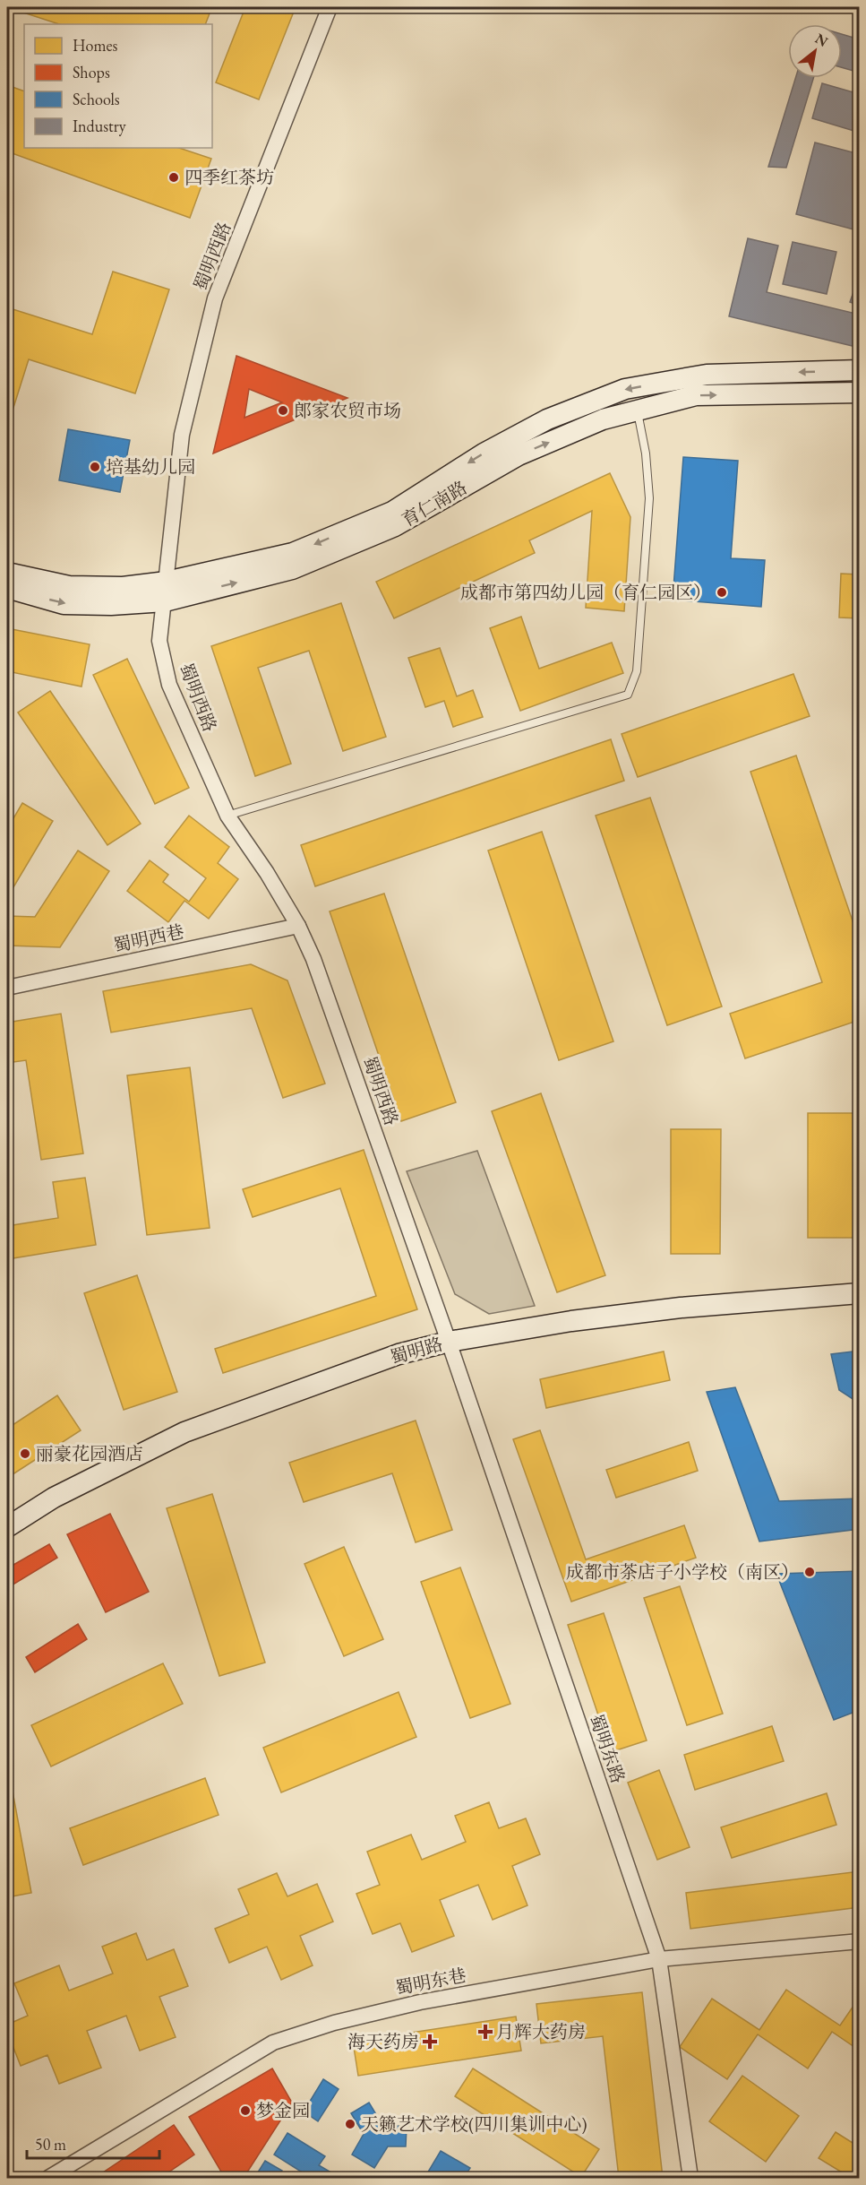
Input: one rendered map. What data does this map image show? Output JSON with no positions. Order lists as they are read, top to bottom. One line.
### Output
{"streets":{"street":["蜀明西路","育仁南路","蜀明西巷","蜀明路","蜀明东路","蜀明东巷"]},"crossings":[["蜀明西路","育仁南路"],["蜀明西路","蜀明西巷"],["蜀明西路","蜀明路"],["蜀明西路","蜀明东路"],["蜀明路","蜀明东路"],["蜀明东路","蜀明东巷"]],"places":{"other":["四季红茶坊","郎家农贸市场","培基幼儿园","成都市第四幼儿园（育仁园区）","丽豪花园酒店","成都市茶店子小学校（南区）","梦金园","天籁艺术学校(四川集训中心)"],"health":["月辉大药房","海天药房"]},"legend":["Homes","Shops","Schools","Industry"],"scale_bar":"50 m","north":"top right"}
